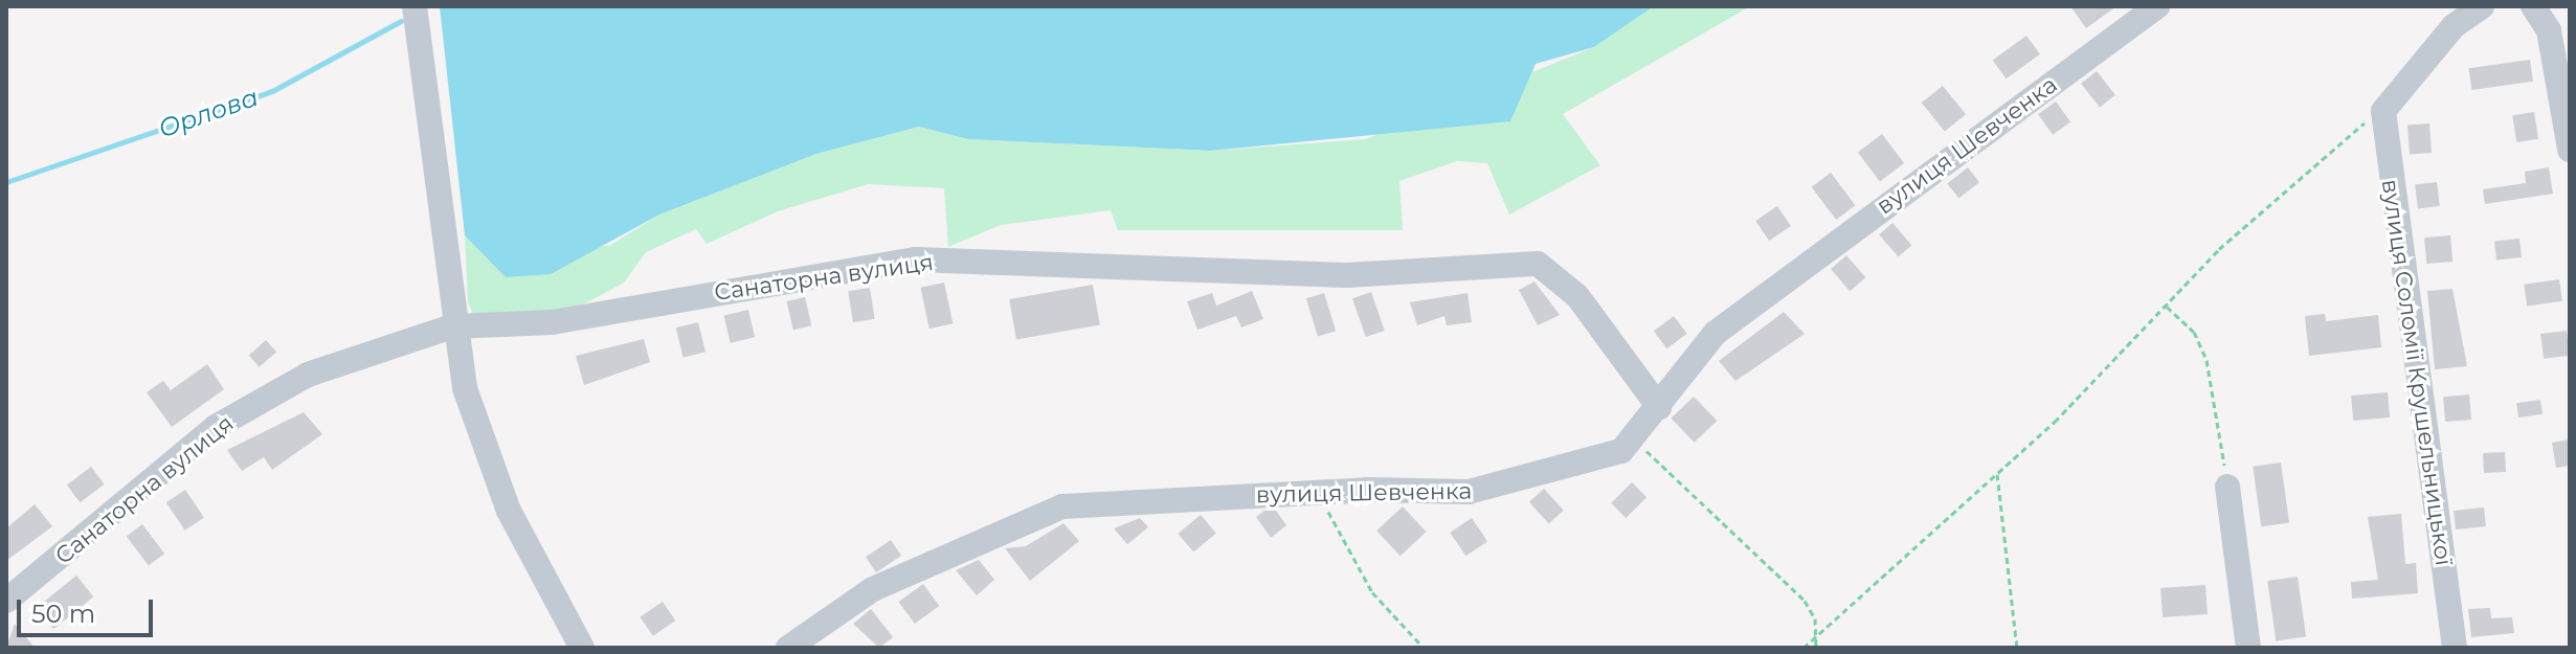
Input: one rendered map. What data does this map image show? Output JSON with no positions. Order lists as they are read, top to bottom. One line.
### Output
{"streets":{"street":["вулиця Шевченка","Санаторна вулиця","вулиця Соломії Крушельницької"]},"crossings":[["вулиця Шевченка","Санаторна вулиця"]],"water":["Орлова"],"scale_bar":"50 m"}
